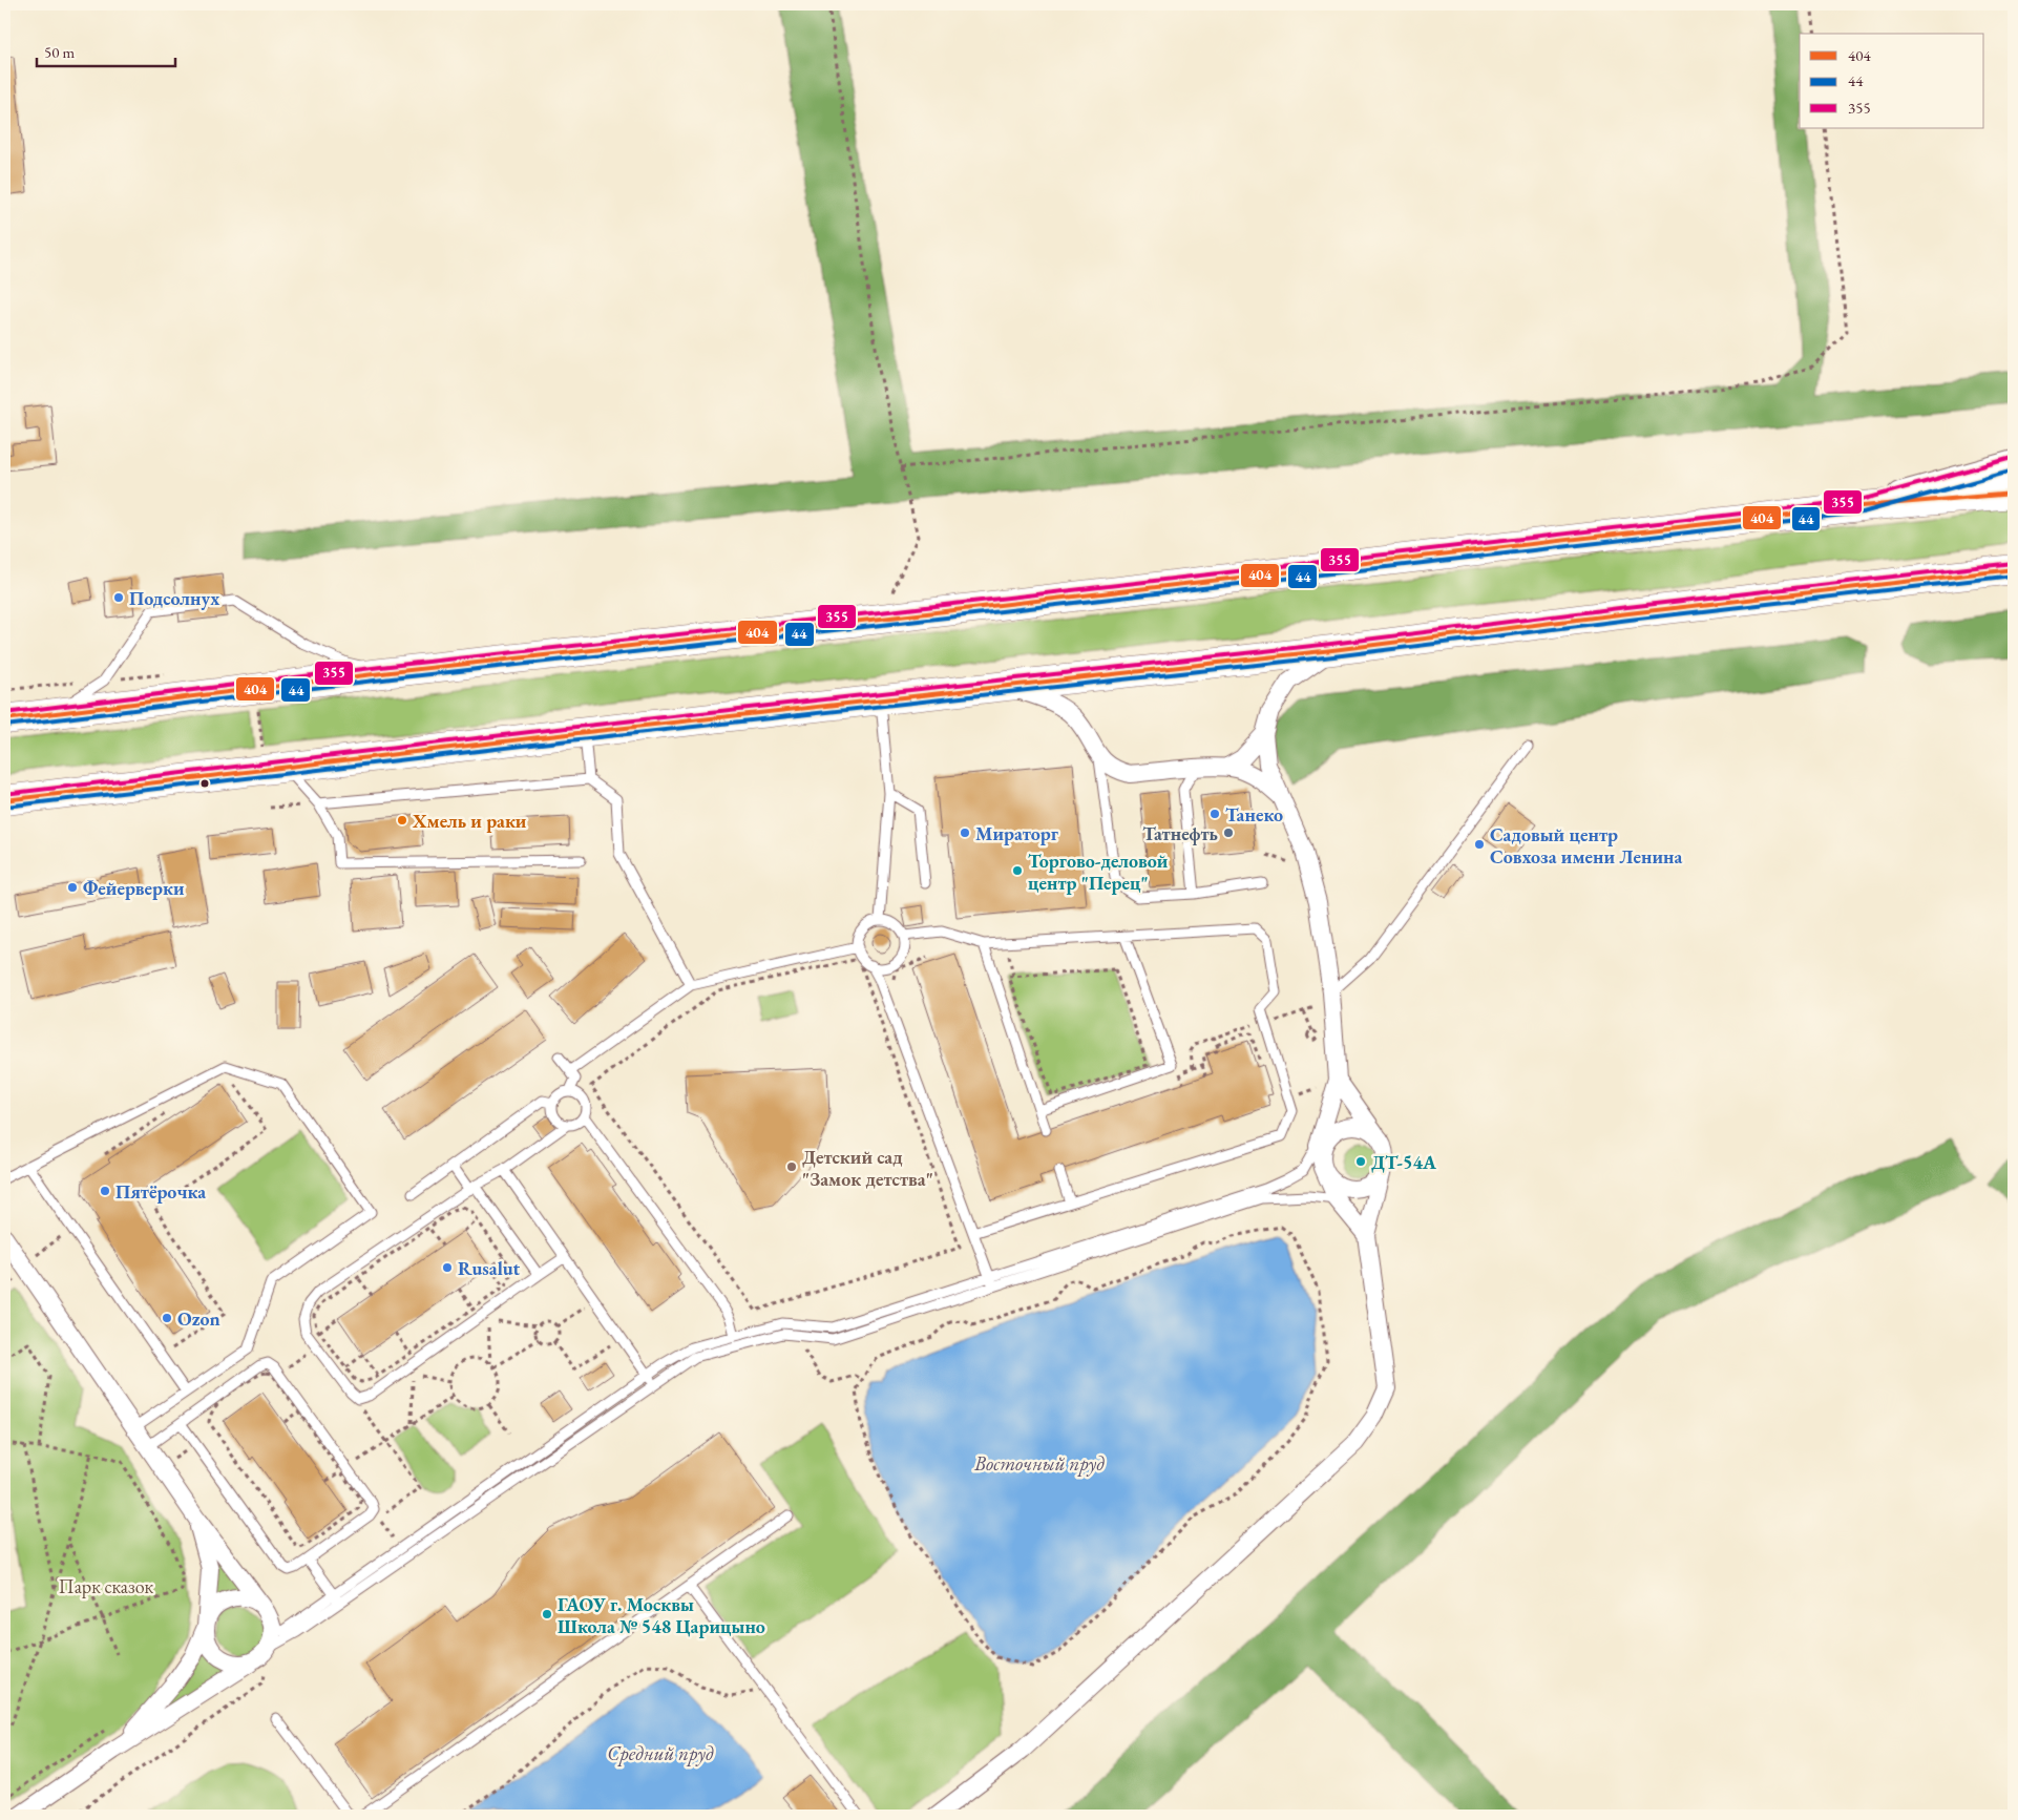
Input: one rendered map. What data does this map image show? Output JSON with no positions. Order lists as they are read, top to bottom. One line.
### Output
{"water":["Восточный пруд","Средний пруд"],"parks":["Парк сказок"],"places":["Подсолнух","Танеко","Хмель и раки","Мираторг","Татнефть","Садовый центр Совхоза имени Ленина","Торгово-деловой центр \"Перец\"","Фейерверки","ДТ-54А","Детский сад \"Замок детства\"","Пятёрочка","Rusalut","Ozon","ГАОУ г. Москвы Школа № 548 Царицыно"],"lines":["transit line 355","transit line 44","transit line 404"],"legend":["404","44","355"],"scale_bar":"50 m"}
